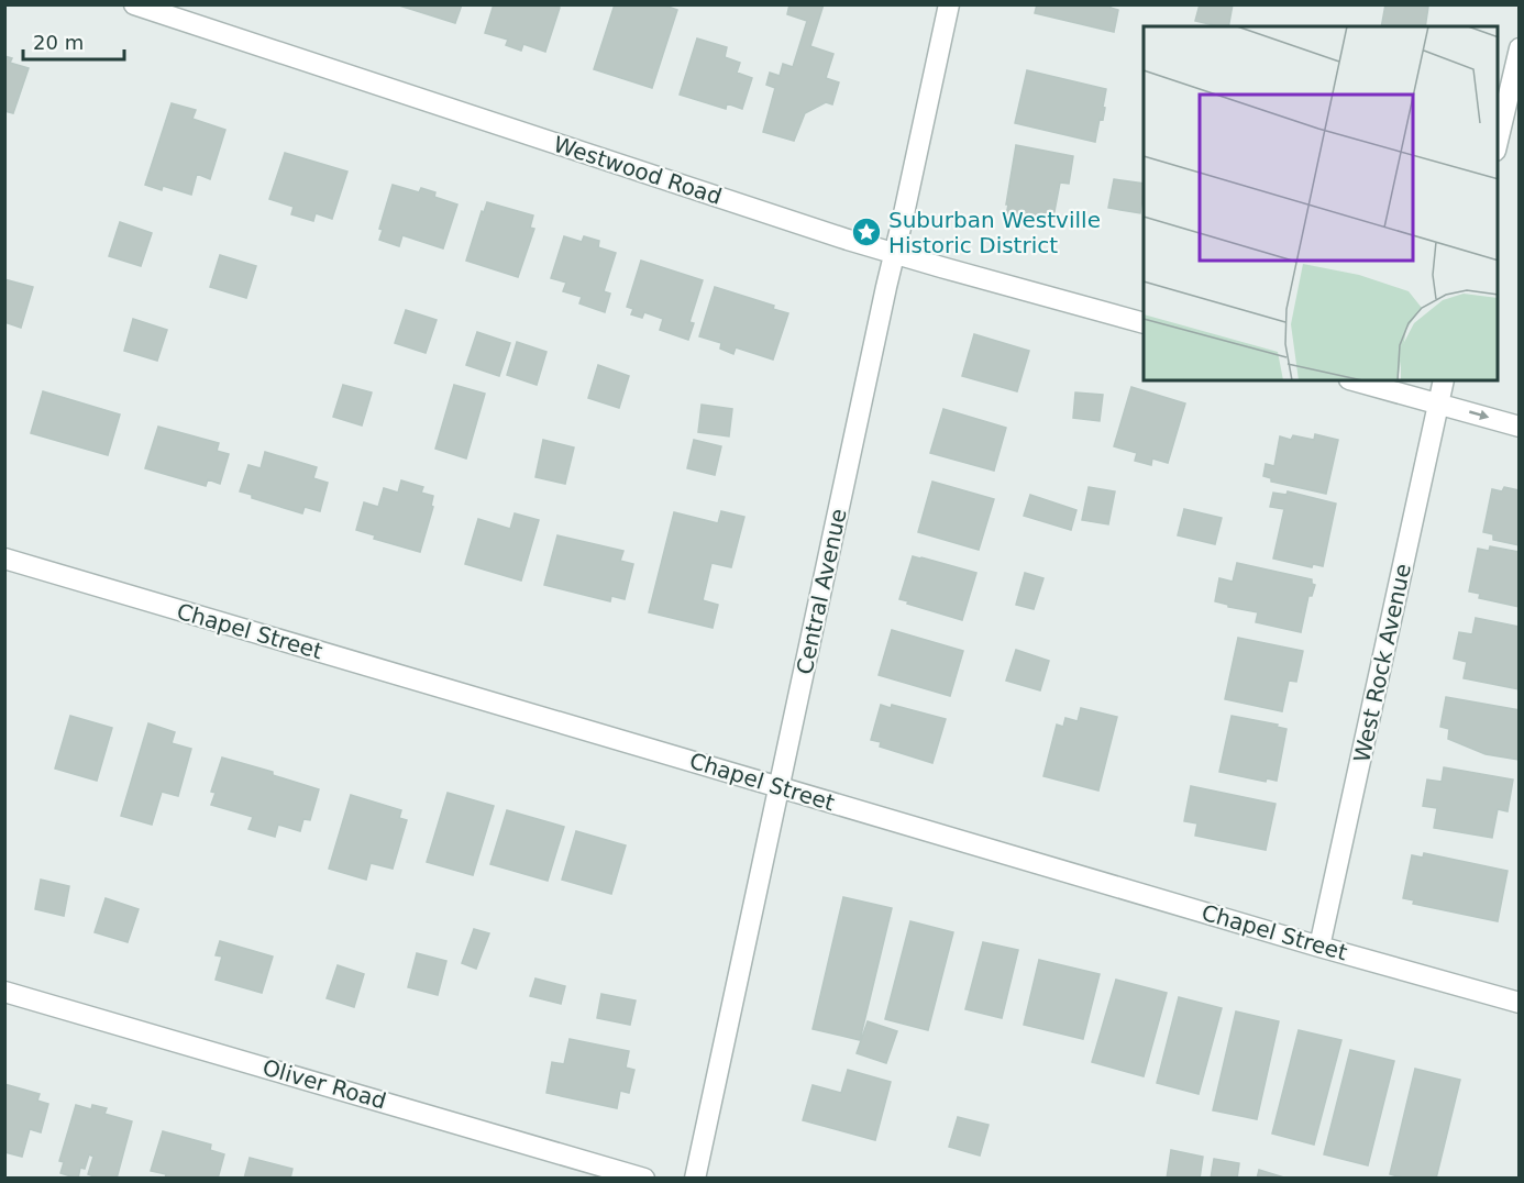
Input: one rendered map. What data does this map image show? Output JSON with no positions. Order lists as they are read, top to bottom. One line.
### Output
{"streets":{"street":["Westwood Road","Central Avenue","Chapel Street","West Rock Avenue","Oliver Road"]},"crossings":[["Westwood Road","Central Avenue"],["Central Avenue","Chapel Street"],["Chapel Street","West Rock Avenue"]],"places":{"place":["Suburban Westville Historic District"]},"scale_bar":"20 m"}
